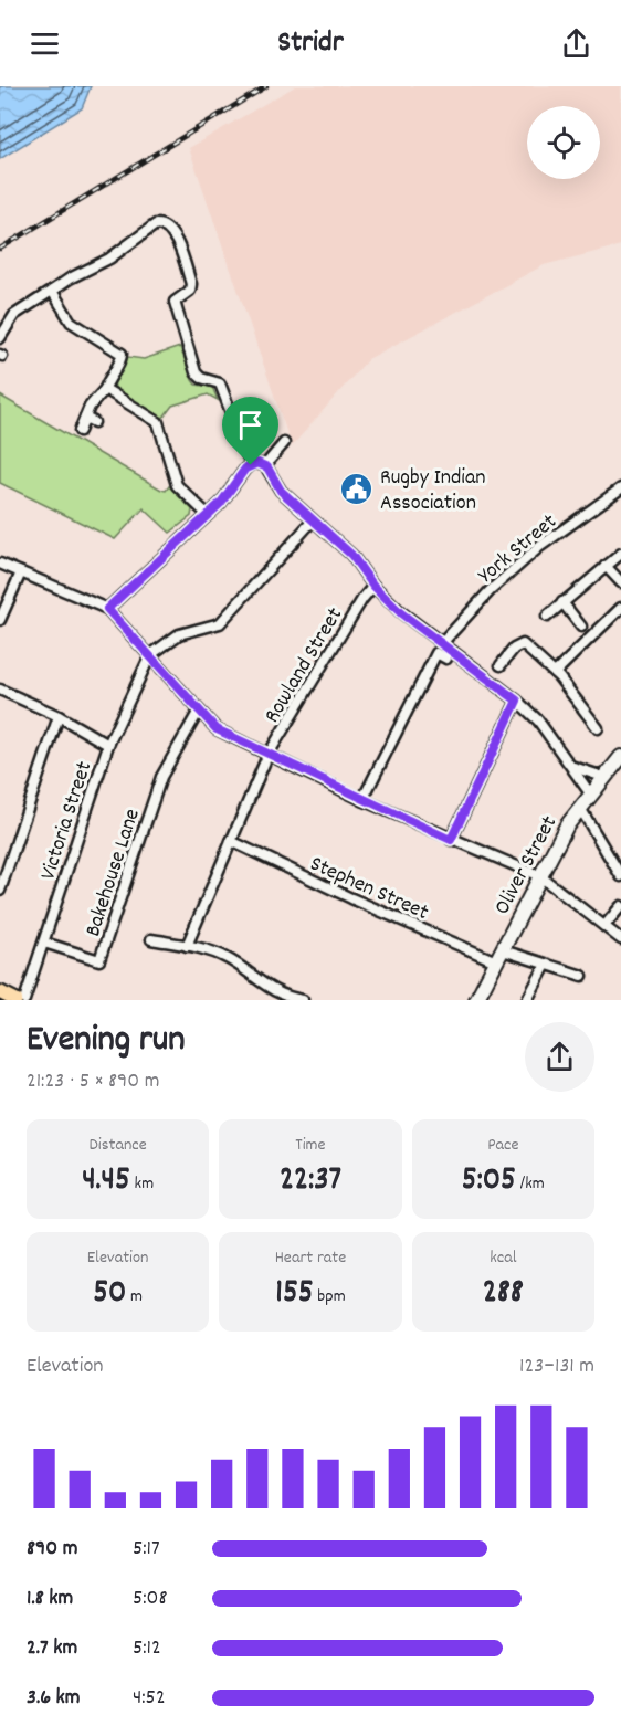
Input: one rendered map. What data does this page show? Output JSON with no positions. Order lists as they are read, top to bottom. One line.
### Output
{"streets":{"street":["York Street","Rowland Street","Victoria Street","Oliver Street","Bakehouse Lane","Stephen Street"]},"crossings":[["Rowland Street","Stephen Street"],["Victoria Street","Bakehouse Lane"],["Oliver Street","Stephen Street"]],"places":{"public building":["Rugby Indian Association"]},"page":{"header":"Stridr","heading":["Evening run","21:23 · 5 × 890 m"],"stats":[["Distance","4.45 km"],["Time","22:37"],["Pace","5:05 /km"],["Elevation","50 m"],["Heart rate","155 bpm"],["kcal","288"]],"chart":["Elevation","123–131 m"],"list":[{"name":"890 m","note":"5:17"},{"name":"1.8 km","note":"5:08"},{"name":"2.7 km","note":"5:12"},{"name":"3.6 km","note":"4:52"}]}}
